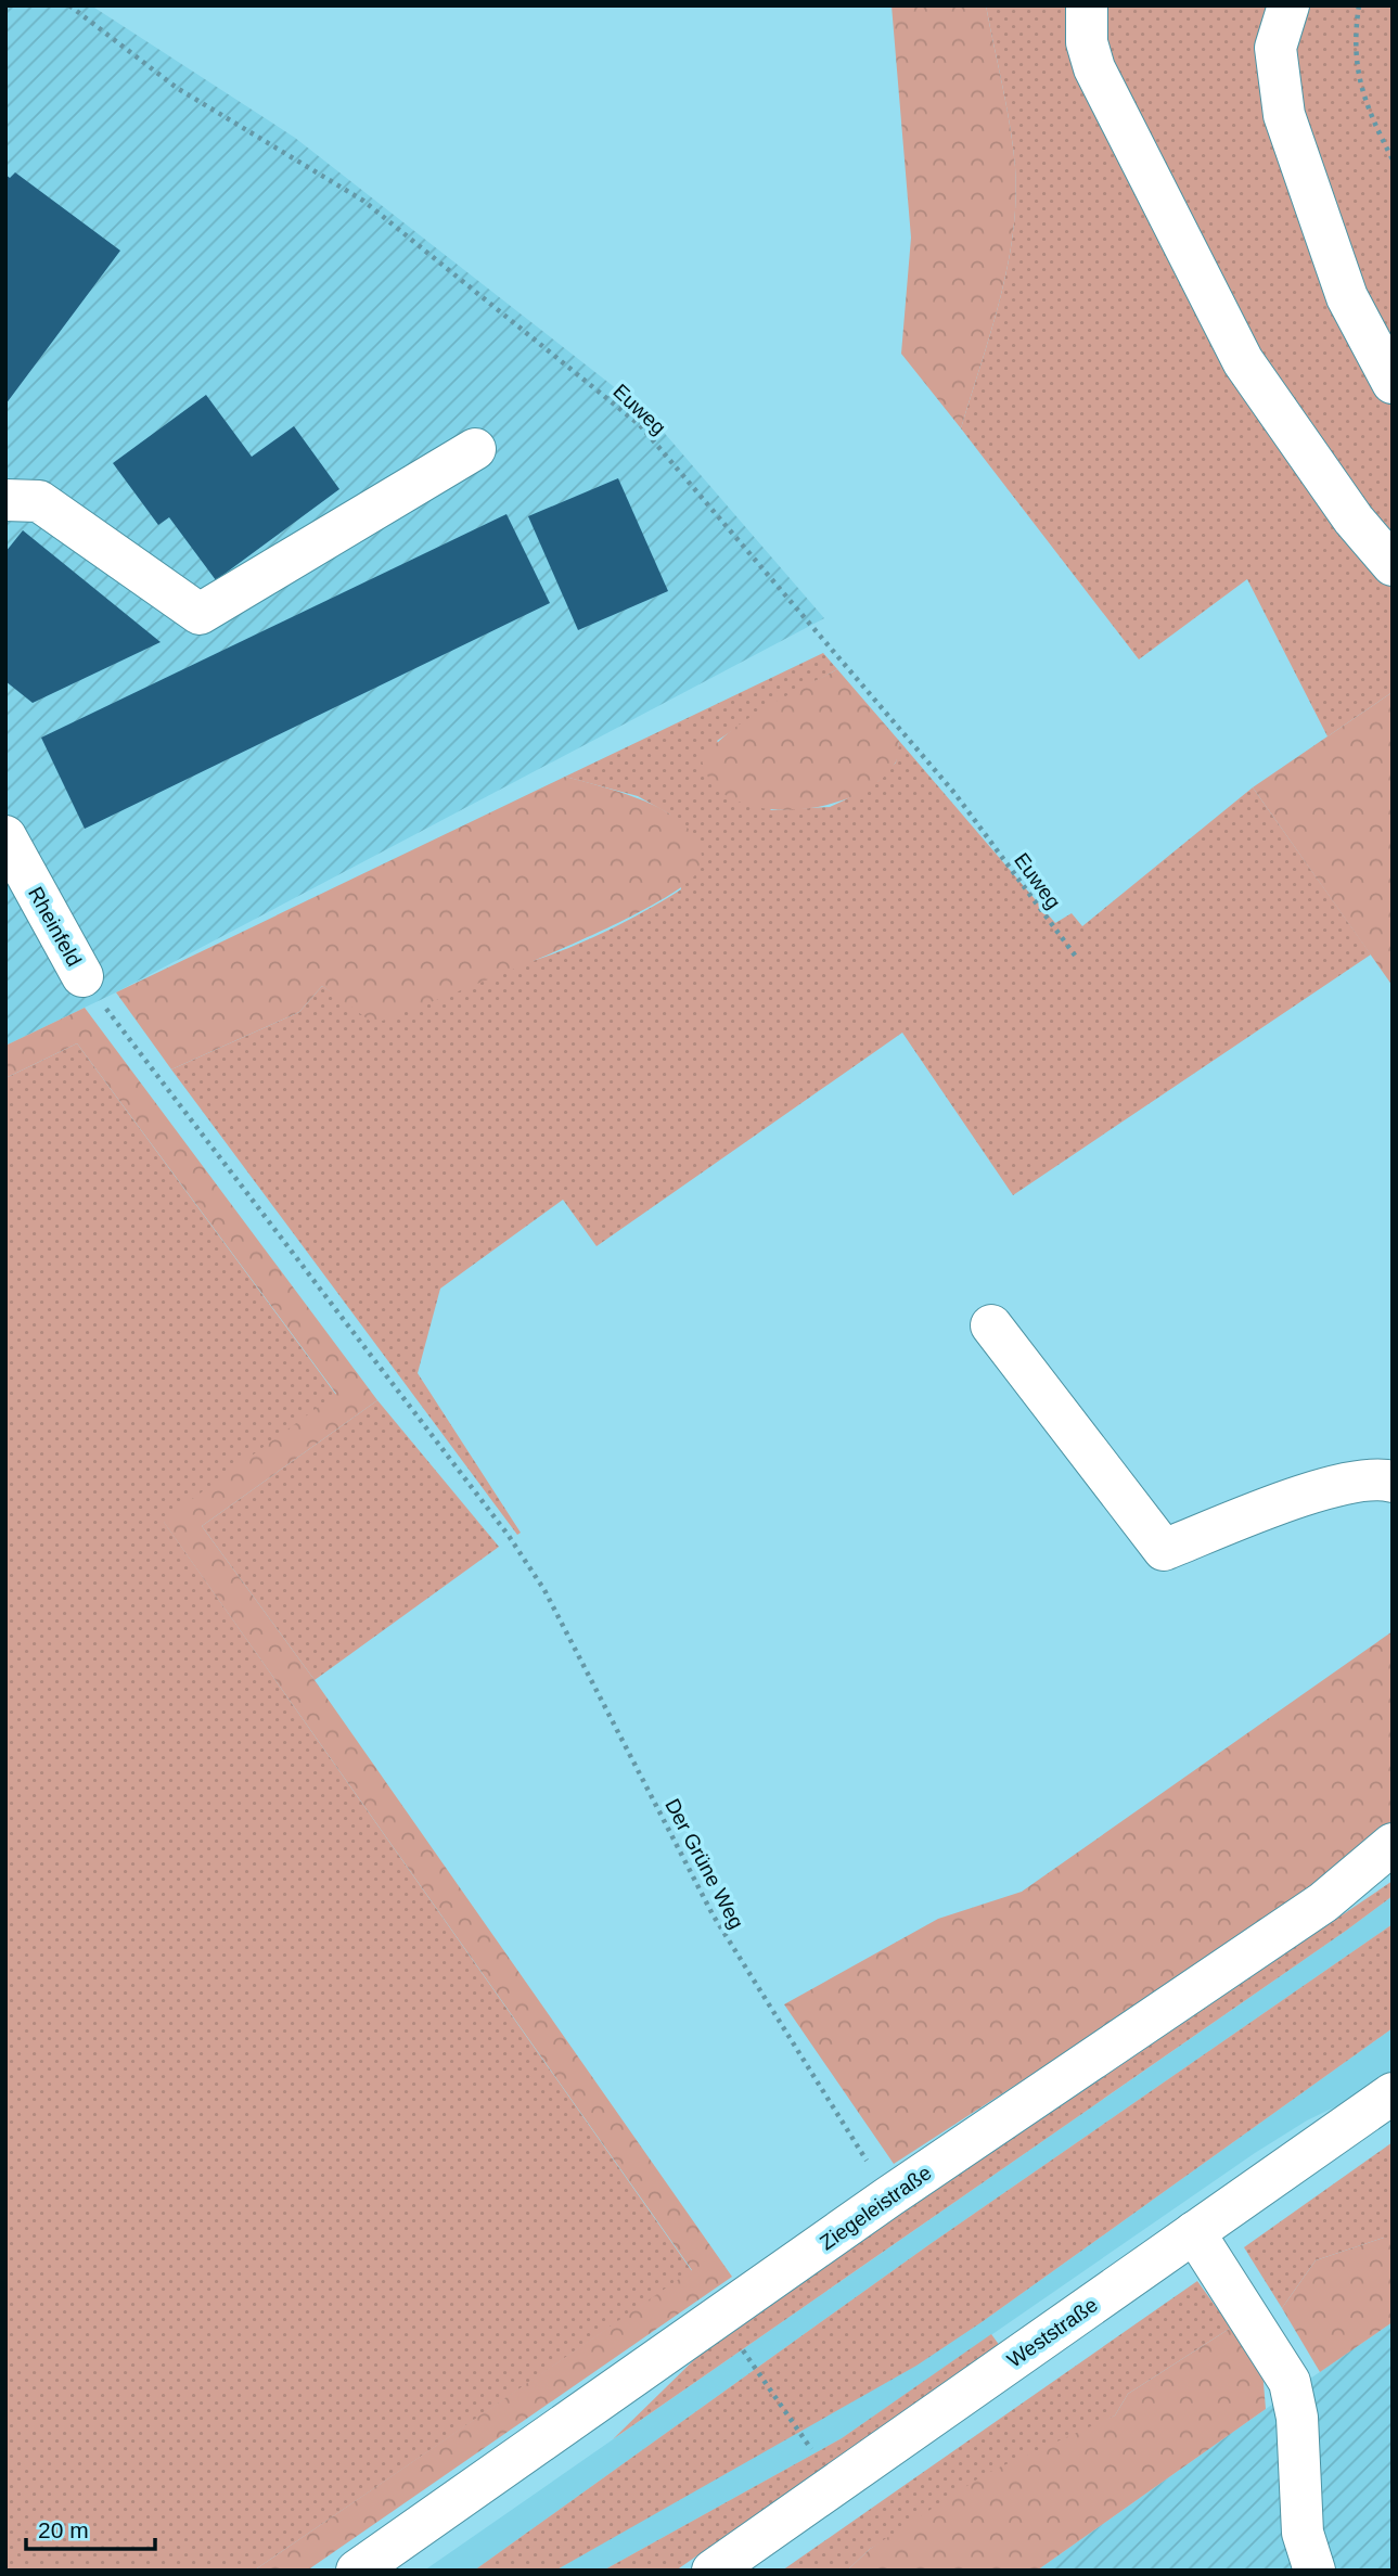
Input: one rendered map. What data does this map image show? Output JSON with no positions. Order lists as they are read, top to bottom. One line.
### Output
{"streets":{"street":["Rheinfeld","Ziegeleistraße","Weststraße"],"path":["Euweg","Der Grüne Weg"]},"crossings":[["Rheinfeld","Der Grüne Weg"],["Der Grüne Weg","Ziegeleistraße"]],"scale_bar":"20 m"}
